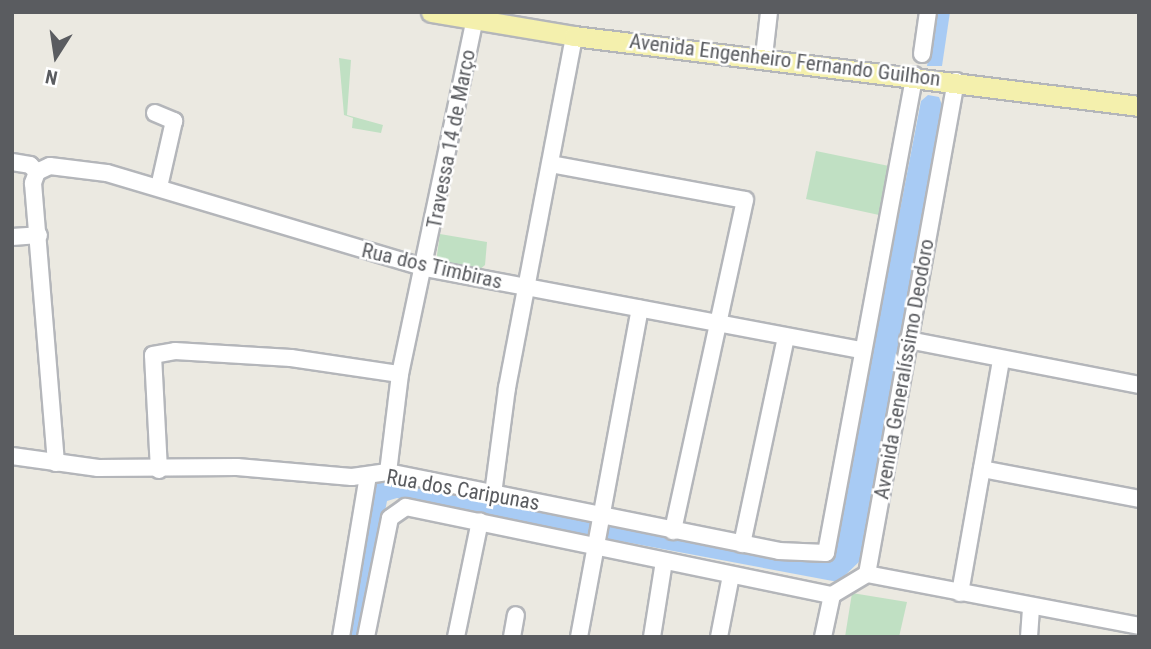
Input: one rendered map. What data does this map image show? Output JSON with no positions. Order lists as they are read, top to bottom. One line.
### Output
{"streets":{"main road":["Avenida Engenheiro Fernando Guilhon"],"street":["Travessa 14 de Março","Rua dos Timbiras","Avenida Generalíssimo Deodoro","Rua dos Caripunas"]},"crossings":[["Avenida Engenheiro Fernando Guilhon","Travessa 14 de Março"],["Avenida Engenheiro Fernando Guilhon","Avenida Generalíssimo Deodoro"],["Travessa 14 de Março","Rua dos Timbiras"],["Travessa 14 de Março","Rua dos Caripunas"],["Rua dos Timbiras","Avenida Generalíssimo Deodoro"],["Avenida Generalíssimo Deodoro","Rua dos Caripunas"]],"north":"bottom"}
